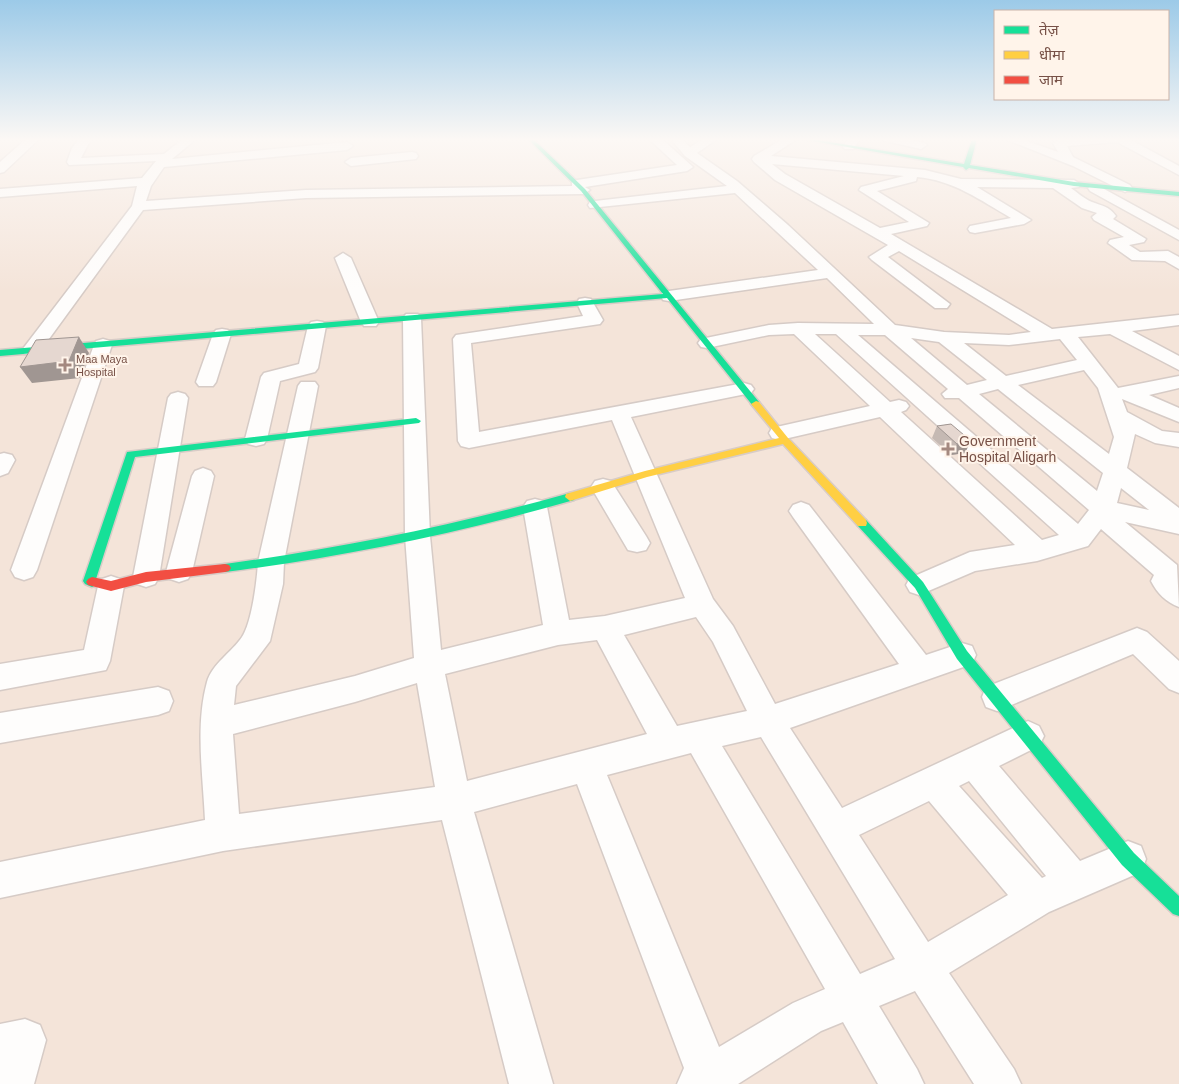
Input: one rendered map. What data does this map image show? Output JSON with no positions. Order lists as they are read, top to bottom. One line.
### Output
{"places":{"health":["Maa Maya Hospital","Government Hospital Aligarh"]},"legend":["तेज़","धीमा","जाम"]}
